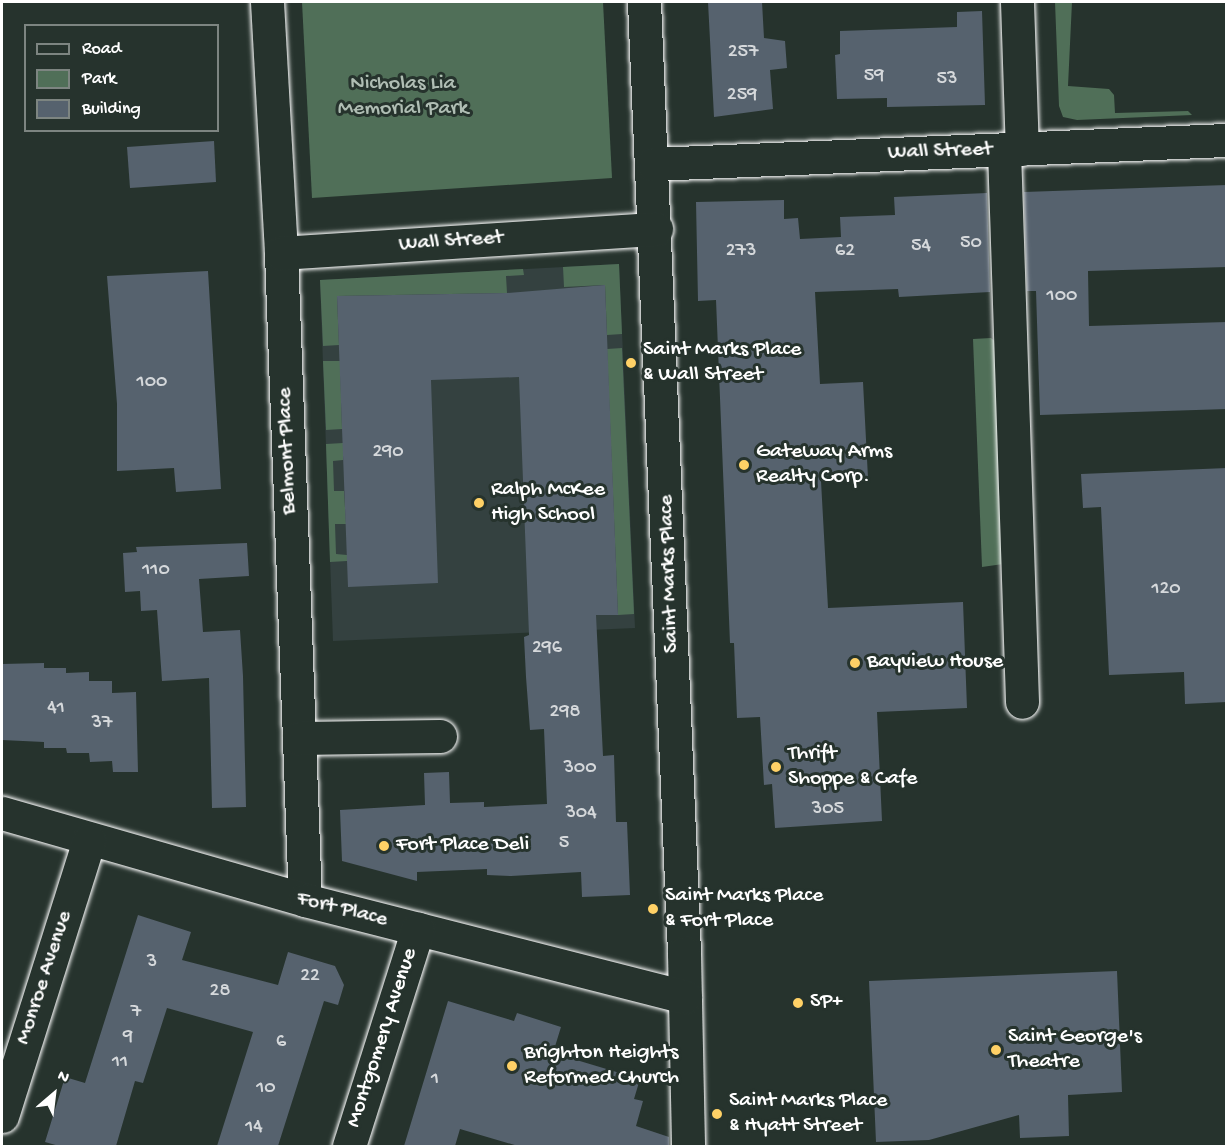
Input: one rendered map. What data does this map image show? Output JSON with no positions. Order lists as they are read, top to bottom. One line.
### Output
{"streets":{"street":["Wall Street","Belmont Place","Saint Marks Place","Fort Place","Monroe Avenue","Montgomery Avenue"]},"crossings":[["Wall Street","Belmont Place"],["Wall Street","Saint Marks Place"],["Belmont Place","Fort Place"],["Saint Marks Place","Fort Place"],["Fort Place","Monroe Avenue"],["Fort Place","Montgomery Avenue"]],"parks":["Nicholas Lia Memorial Park"],"places":["Saint Marks Place & Wall Street","Gateway Arms Realty Corp.","Ralph McKee High School","Bayview House","Thrift Shoppe & Cafe","Fort Place Deli","Saint Marks Place & Fort Place","SP+","Saint George's Theatre","Brighton Heights Reformed Church","Saint Marks Place & Hyatt Street"],"house_numbers":["257","59","53","259","50","54","273","62","100","100","290","110","120","296","41","298","37","300","305","304","5","3","22","28","7","9","6","11","1","10","14"],"legend":["Road","Park","Building"],"north":"top right"}
